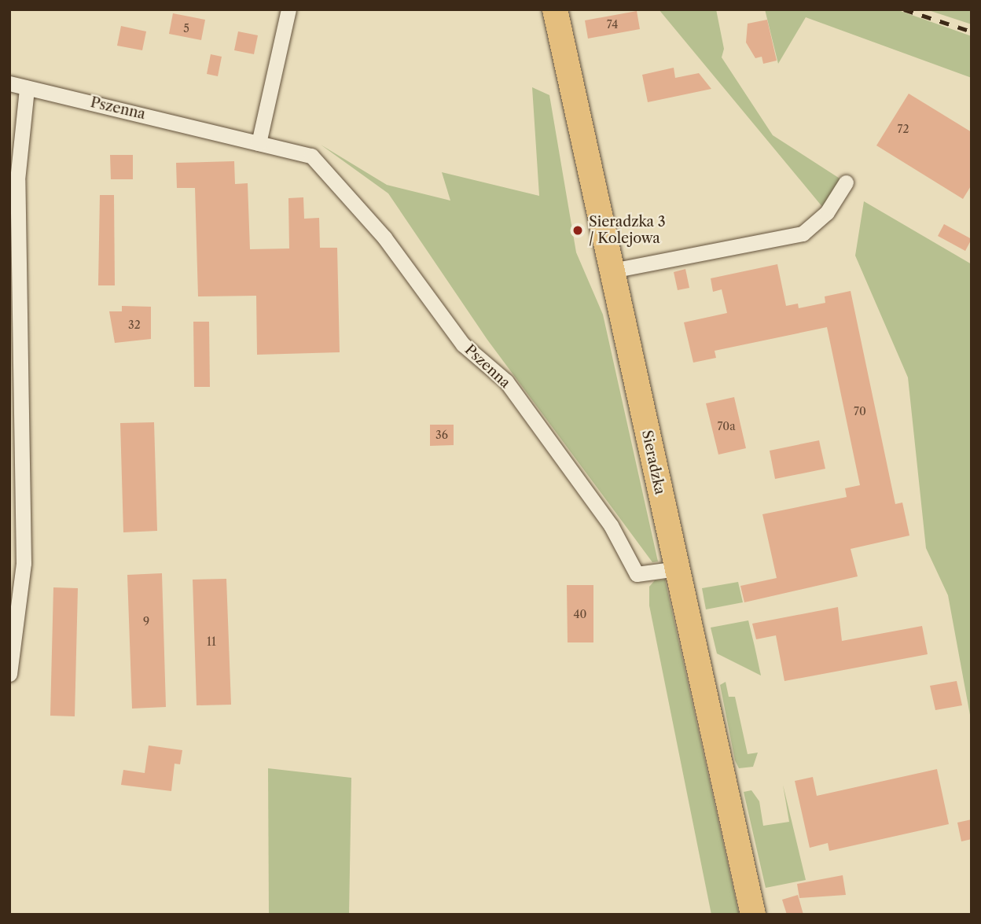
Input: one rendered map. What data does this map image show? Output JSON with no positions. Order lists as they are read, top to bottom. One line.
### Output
{"streets":{"main road":["Sieradzka"],"street":["Pszenna"]},"crossings":[["Pszenna","Sieradzka"]],"places":["Sieradzka 3 / Kolejowa"],"house_numbers":["74","5","72","32","70","70a","36","40","9","11"]}
